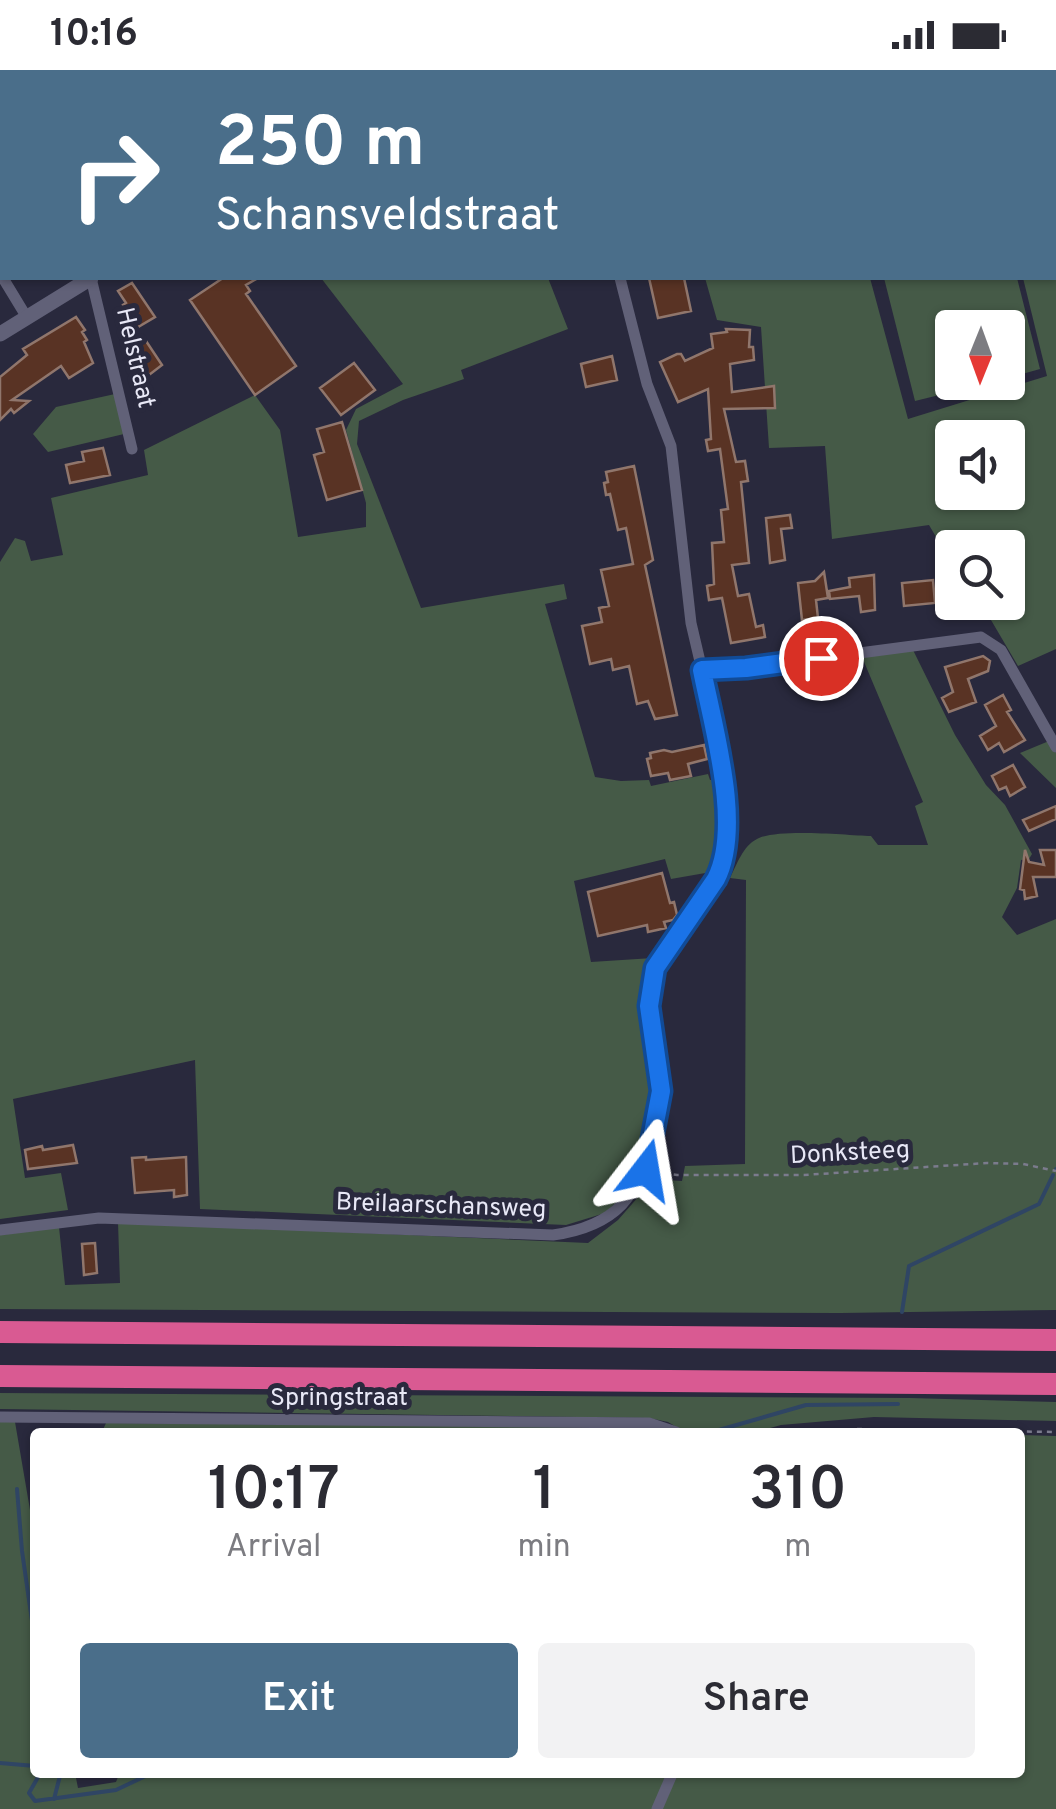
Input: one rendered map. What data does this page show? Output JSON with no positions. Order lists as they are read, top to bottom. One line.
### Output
{"streets":{"street":["Helstraat","Breilaarschansweg","Springstraat"],"path":["Donksteeg"]},"crossings":[["Donksteeg","Breilaarschansweg"]],"north":"bottom","page":{"status":"10:16","turn":["250 m","Schansveldstraat"],"eta":["10:17","Arrival","1","min","310","m"],"buttons":["Exit","Share"]}}
